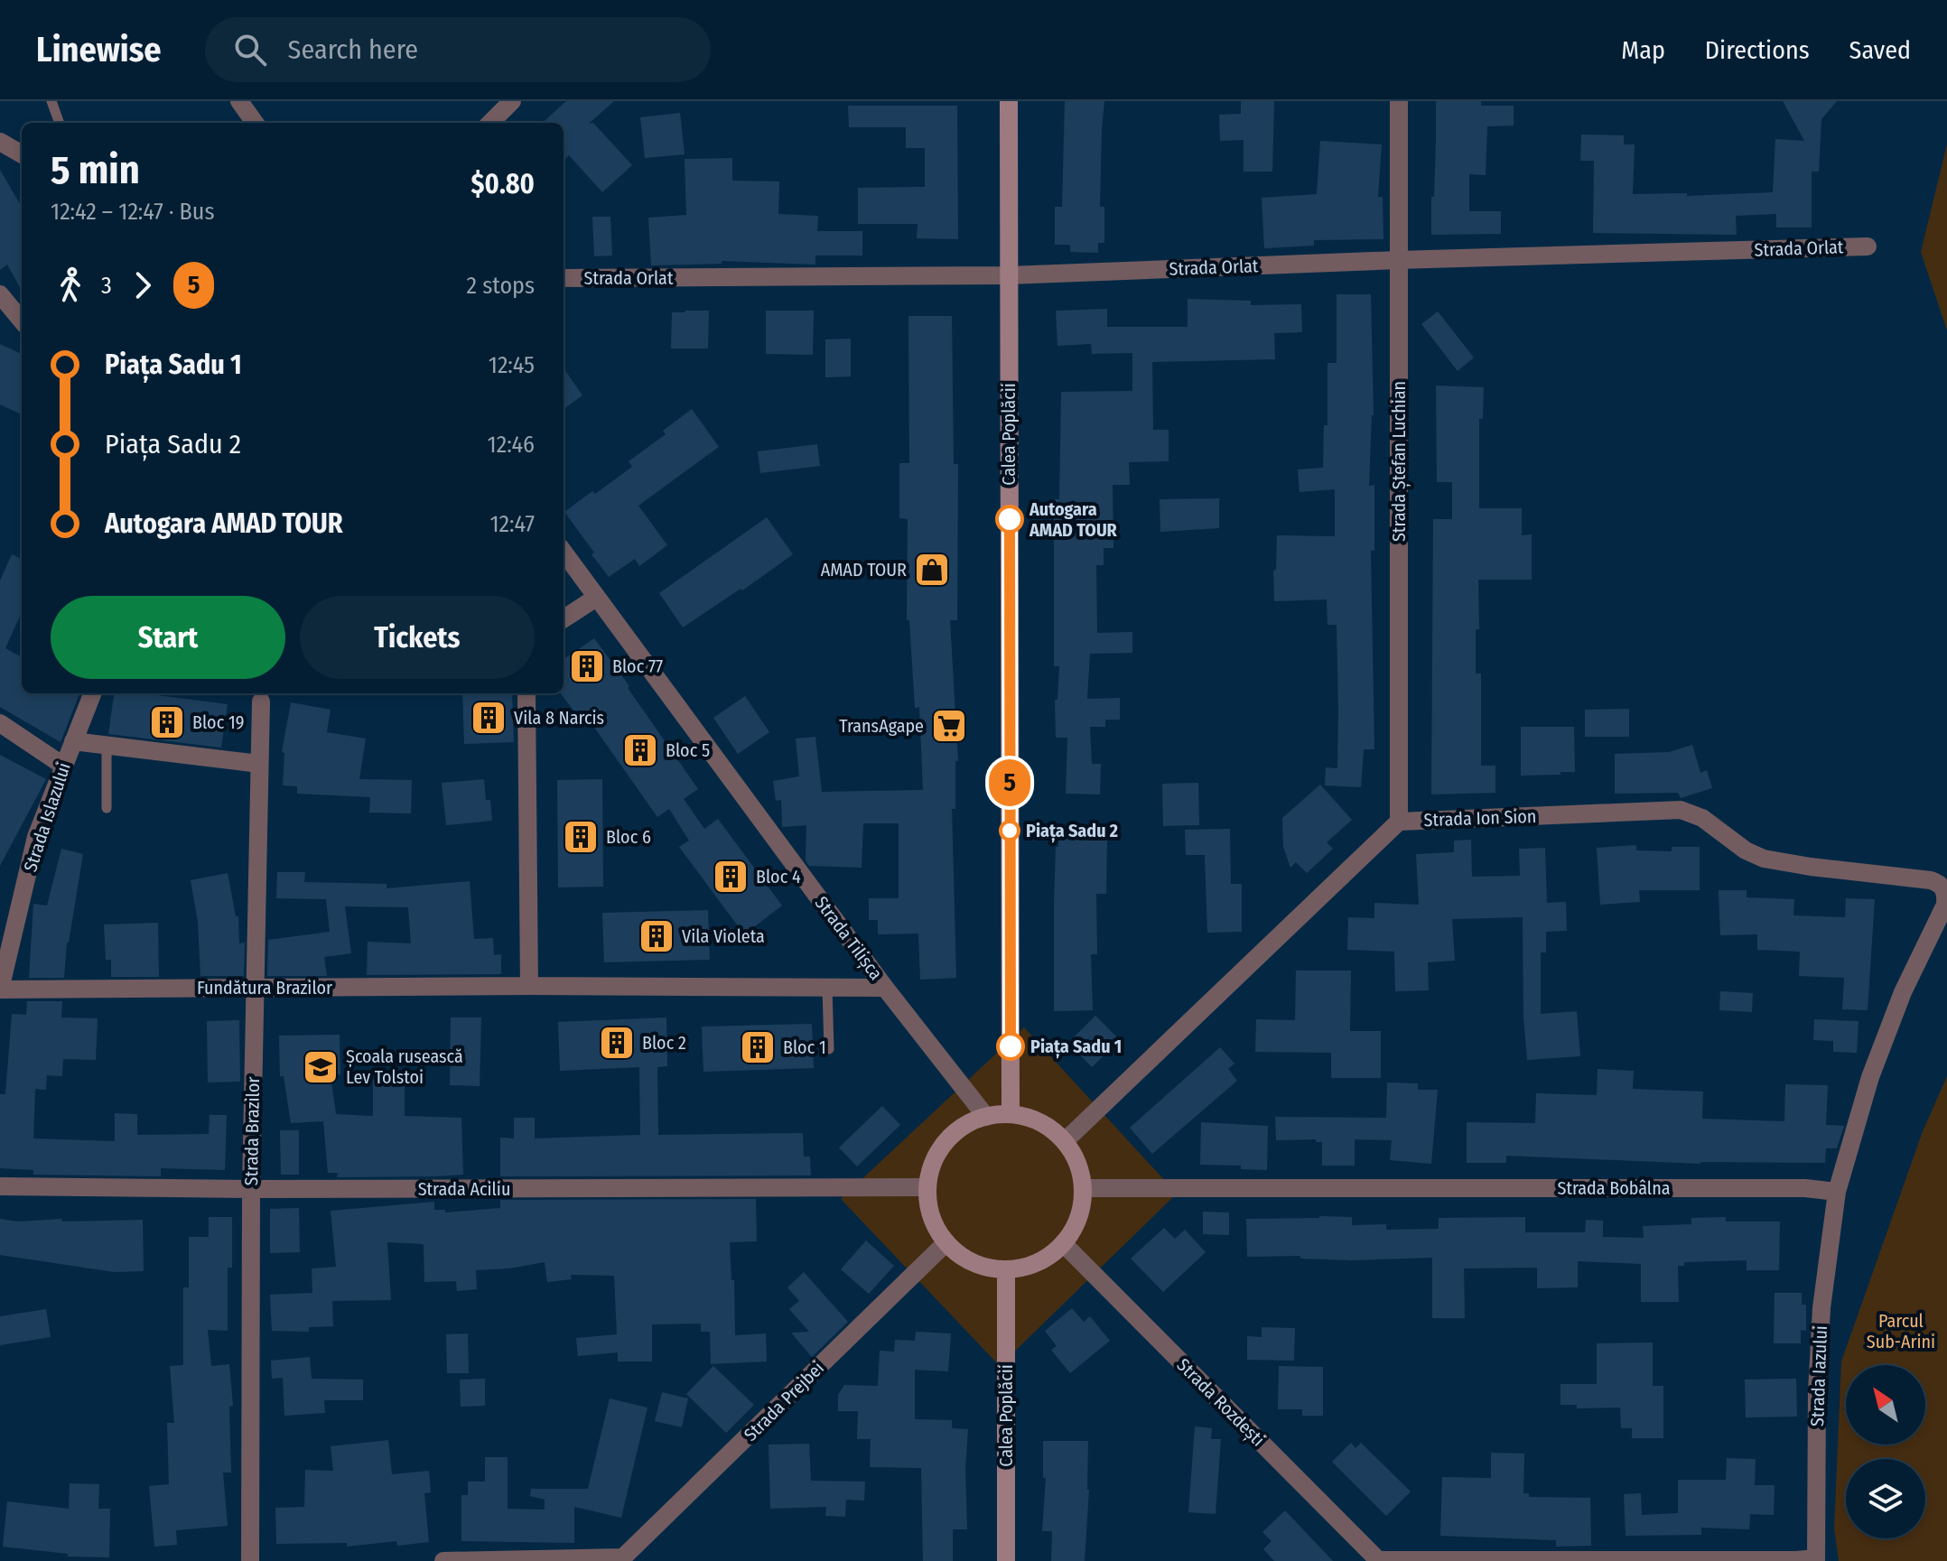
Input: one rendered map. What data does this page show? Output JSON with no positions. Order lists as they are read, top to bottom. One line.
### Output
{"streets":{"main road":["Calea Poplăcii"],"street":["Strada Orlat","Strada Ștefan Luchian","Strada Islazului","Strada Ion Sion","Strada Tilișca","Fundătura Brazilor","Strada Brazilor","Strada Bobâlna","Strada Aciliu","Strada Iazului","Strada Prejbei","Strada Rozdești"]},"crossings":[["Strada Orlat","Calea Poplăcii"],["Strada Orlat","Strada Ștefan Luchian"],["Calea Poplăcii","Strada Ion Sion"],["Calea Poplăcii","Strada Tilișca"],["Calea Poplăcii","Strada Bobâlna"],["Calea Poplăcii","Strada Aciliu"],["Calea Poplăcii","Strada Prejbei"],["Calea Poplăcii","Strada Rozdești"],["Strada Ștefan Luchian","Strada Ion Sion"],["Strada Islazului","Fundătura Brazilor"],["Strada Ion Sion","Strada Tilișca"],["Strada Ion Sion","Strada Bobâlna"],["Strada Ion Sion","Strada Aciliu"],["Strada Ion Sion","Strada Prejbei"],["Strada Ion Sion","Strada Rozdești"],["Strada Tilișca","Fundătura Brazilor"],["Strada Tilișca","Strada Bobâlna"],["Strada Tilișca","Strada Aciliu"],["Strada Tilișca","Strada Prejbei"],["Strada Tilișca","Strada Rozdești"],["Fundătura Brazilor","Strada Brazilor"],["Strada Brazilor","Strada Aciliu"],["Strada Bobâlna","Strada Aciliu"],["Strada Bobâlna","Strada Iazului"],["Strada Bobâlna","Strada Prejbei"],["Strada Bobâlna","Strada Rozdești"],["Strada Aciliu","Strada Prejbei"],["Strada Aciliu","Strada Rozdești"],["Strada Prejbei","Strada Rozdești"]],"parks":["Parcul Sub-Arini"],"places":{"other":["Autogara AMAD TOUR","Piața Sadu 2","Piața Sadu 1"],"shop":["AMAD TOUR"],"building":["Bloc 77","Vila 8 Narcis","Bloc 19","Bloc 5","Bloc 6","Bloc 4","Vila Violeta","Bloc 2","Bloc 1"],"supermarket":["TransAgape"],"school or university":["Școala rusească Lev Tolstoi"]},"lines":["bus line 5"],"north":"top left","page":{"header":"Linewise","search":"Search here","nav":["Map","Directions","Saved"],"on_map":"5","heading":["5 min","12:42 – 12:47 · Bus","$0.80"],"legs":["3","5","2 stops"],"list":[{"name":"Piața Sadu 1","value":"12:45"},{"name":"Piața Sadu 2","value":"12:46"},{"name":"Autogara AMAD TOUR","value":"12:47"}],"buttons":["Start","Tickets"]}}
